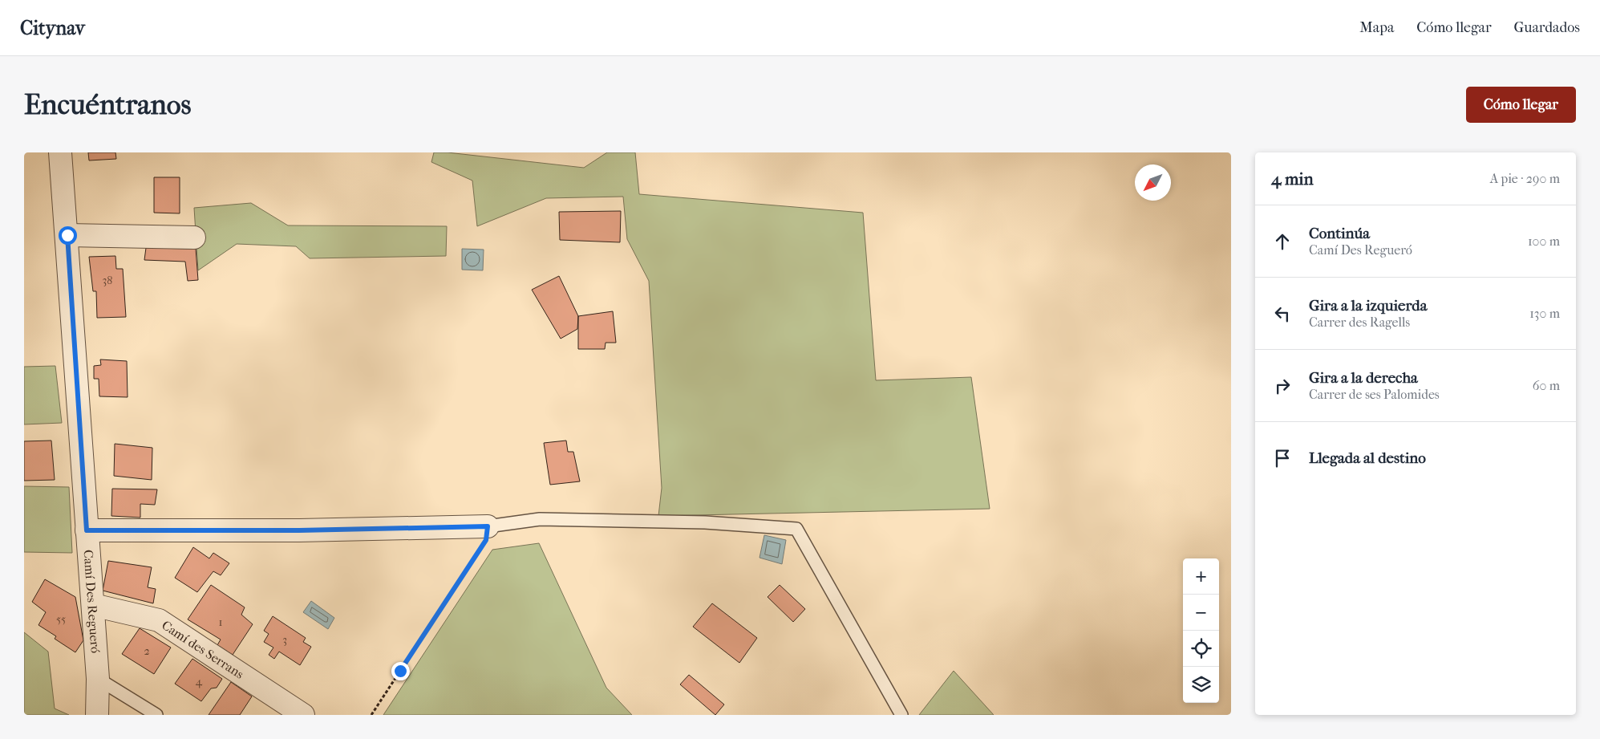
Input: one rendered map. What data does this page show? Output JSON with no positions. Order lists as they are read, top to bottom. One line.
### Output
{"streets":{"street":["Camí Des Regueró","Camí des Serrans"]},"crossings":[["Camí Des Regueró","Camí des Serrans"]],"house_numbers":["38","55","1","3","2","4"],"north":"bottom left","page":{"header":"Citynav","nav":["Mapa","Cómo llegar","Guardados"],"buttons":"Cómo llegar","title":"Encuéntranos","heading":["4 min","A pie · 290 m"],"list":[["Continúa","Camí Des Regueró","100 m"],["Gira a la izquierda","Carrer des Ragells","130 m"],["Gira a la derecha","Carrer de ses Palomides","60 m"],"Llegada al destino"],"map_buttons":["+","−"]}}
